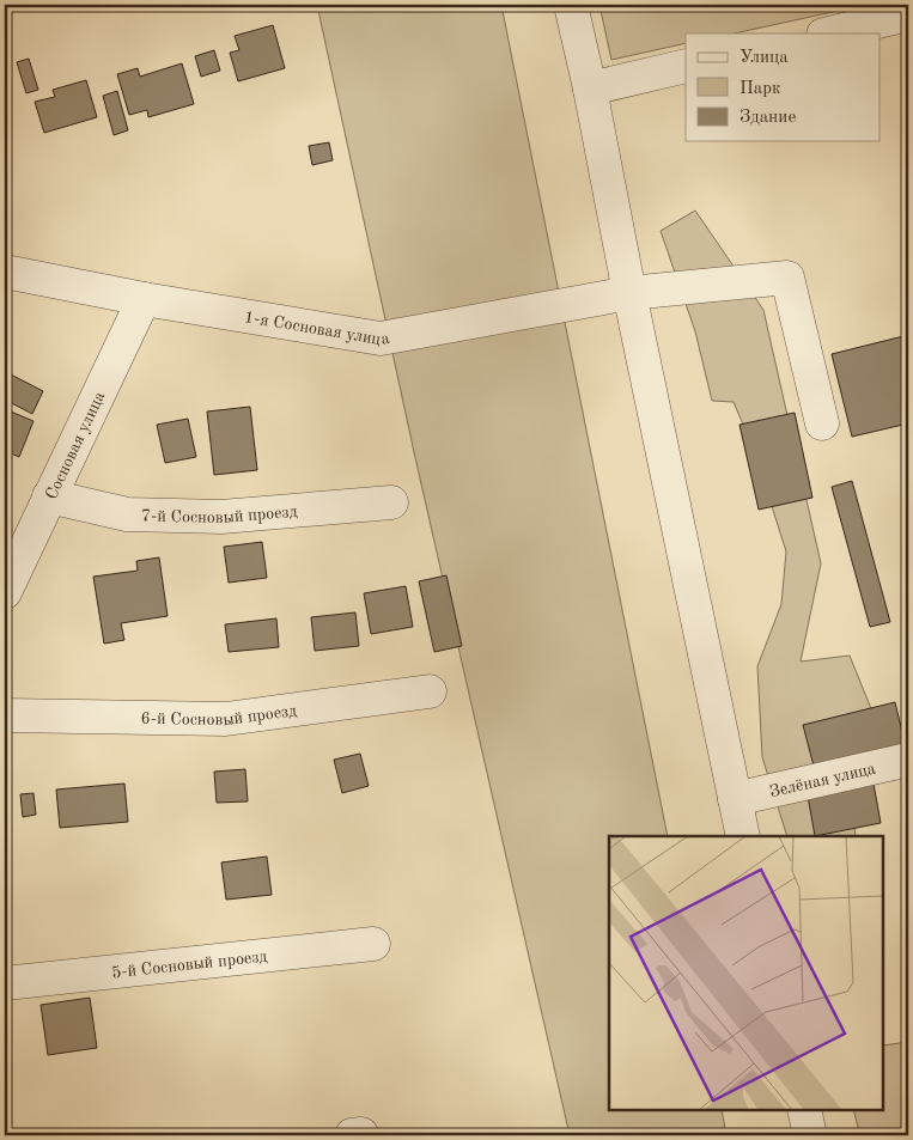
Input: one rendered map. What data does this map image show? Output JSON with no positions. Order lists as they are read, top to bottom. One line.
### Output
{"streets":{"street":["1-я Сосновая улица","Сосновая улица","7-й Сосновый проезд","6-й Сосновый проезд","Зелёная улица","5-й Сосновый проезд"]},"crossings":[["1-я Сосновая улица","Сосновая улица"],["Сосновая улица","7-й Сосновый проезд"]],"legend":["Улица","Парк","Здание"]}
